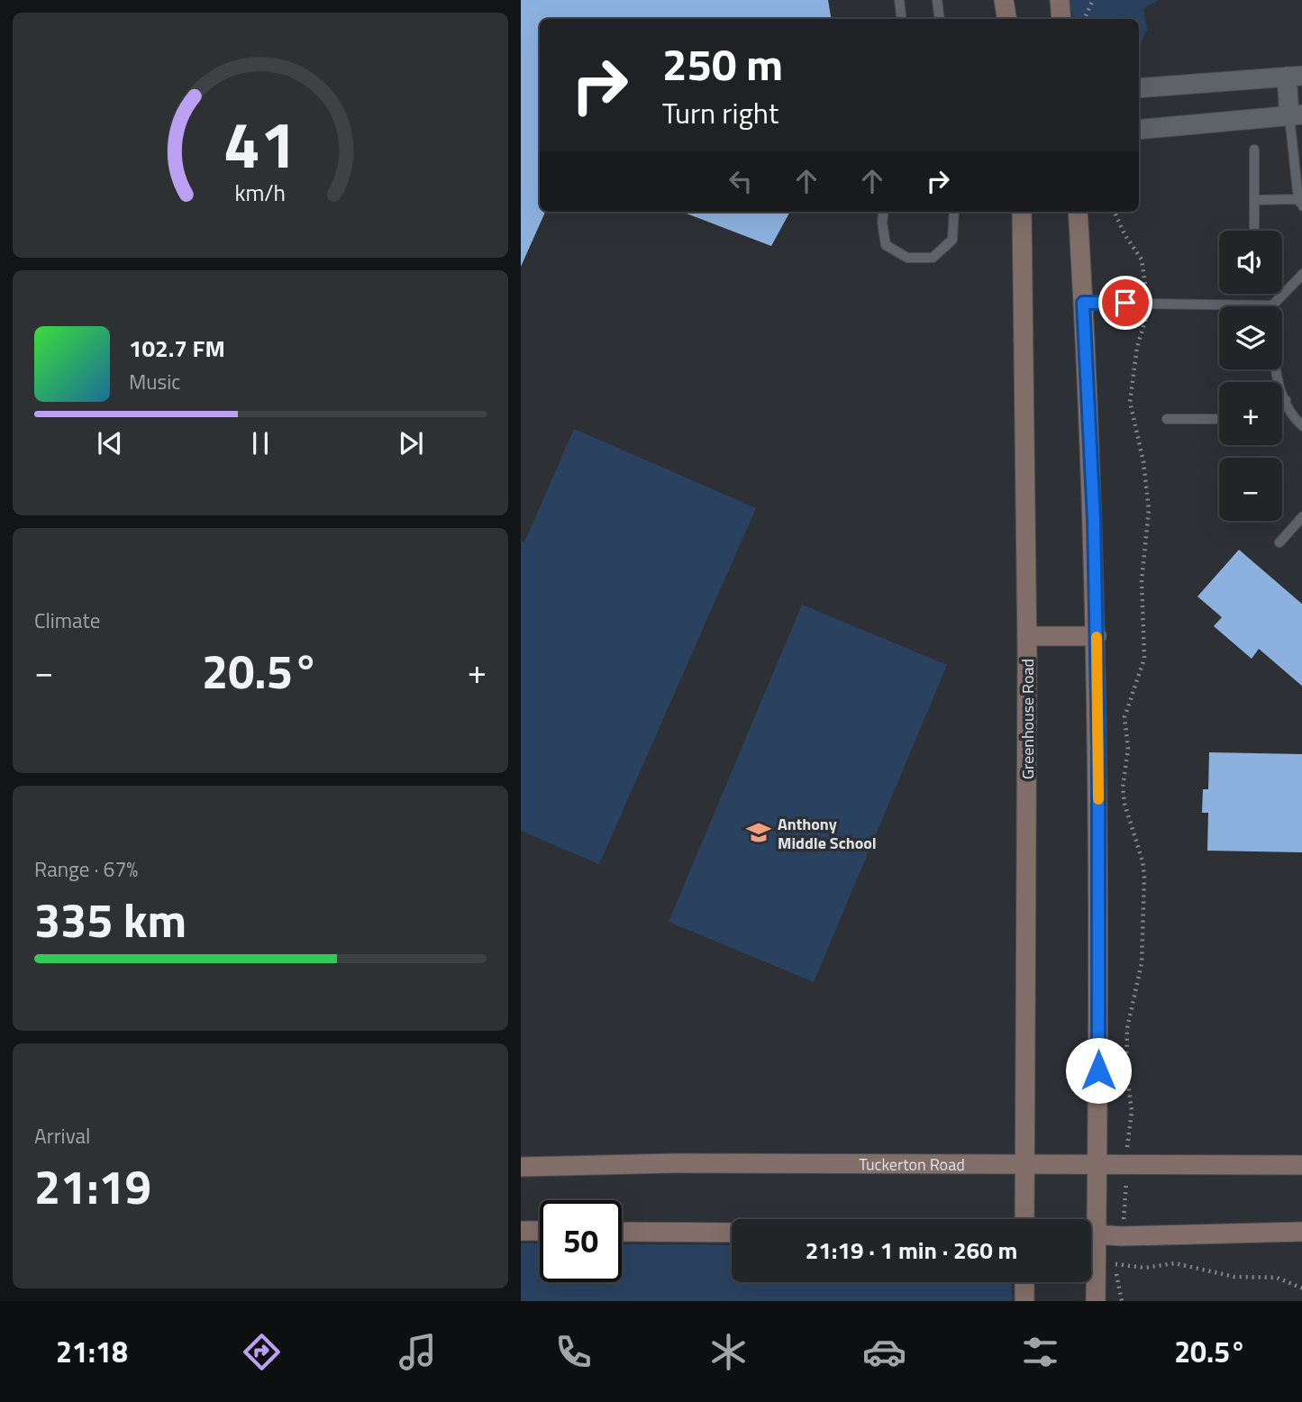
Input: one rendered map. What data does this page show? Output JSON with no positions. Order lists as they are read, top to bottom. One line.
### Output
{"streets":{"main road":["Greenhouse Road","Tuckerton Road"]},"crossings":[["Greenhouse Road","Tuckerton Road"]],"places":{"school or university":["Anthony Middle School"]},"page":{"turn":["250 m","Turn right"],"map_buttons":["+","−"],"song":["102.7 FM","Music"],"tile":["Climate",["Range · 67%","335 km"],["Arrival","21:19"]],"heat":["−","20.5°","+"],"limit":"50","trip":"21:19 · 1 min · 260 m","tabs":["21:18","20.5°"],"gauge":["41","km/h"]}}
